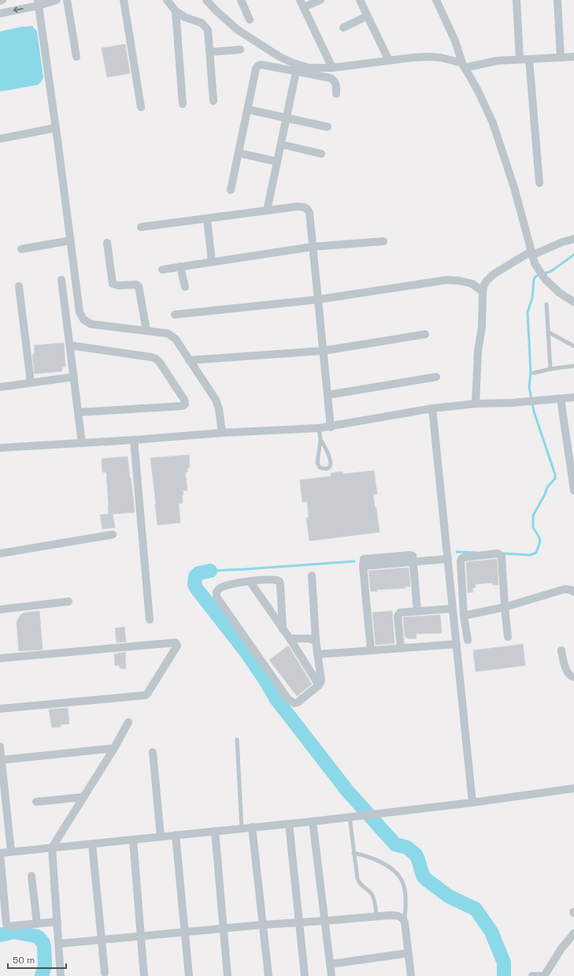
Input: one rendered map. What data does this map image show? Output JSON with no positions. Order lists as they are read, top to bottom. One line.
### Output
{"scale_bar":"50 m"}
